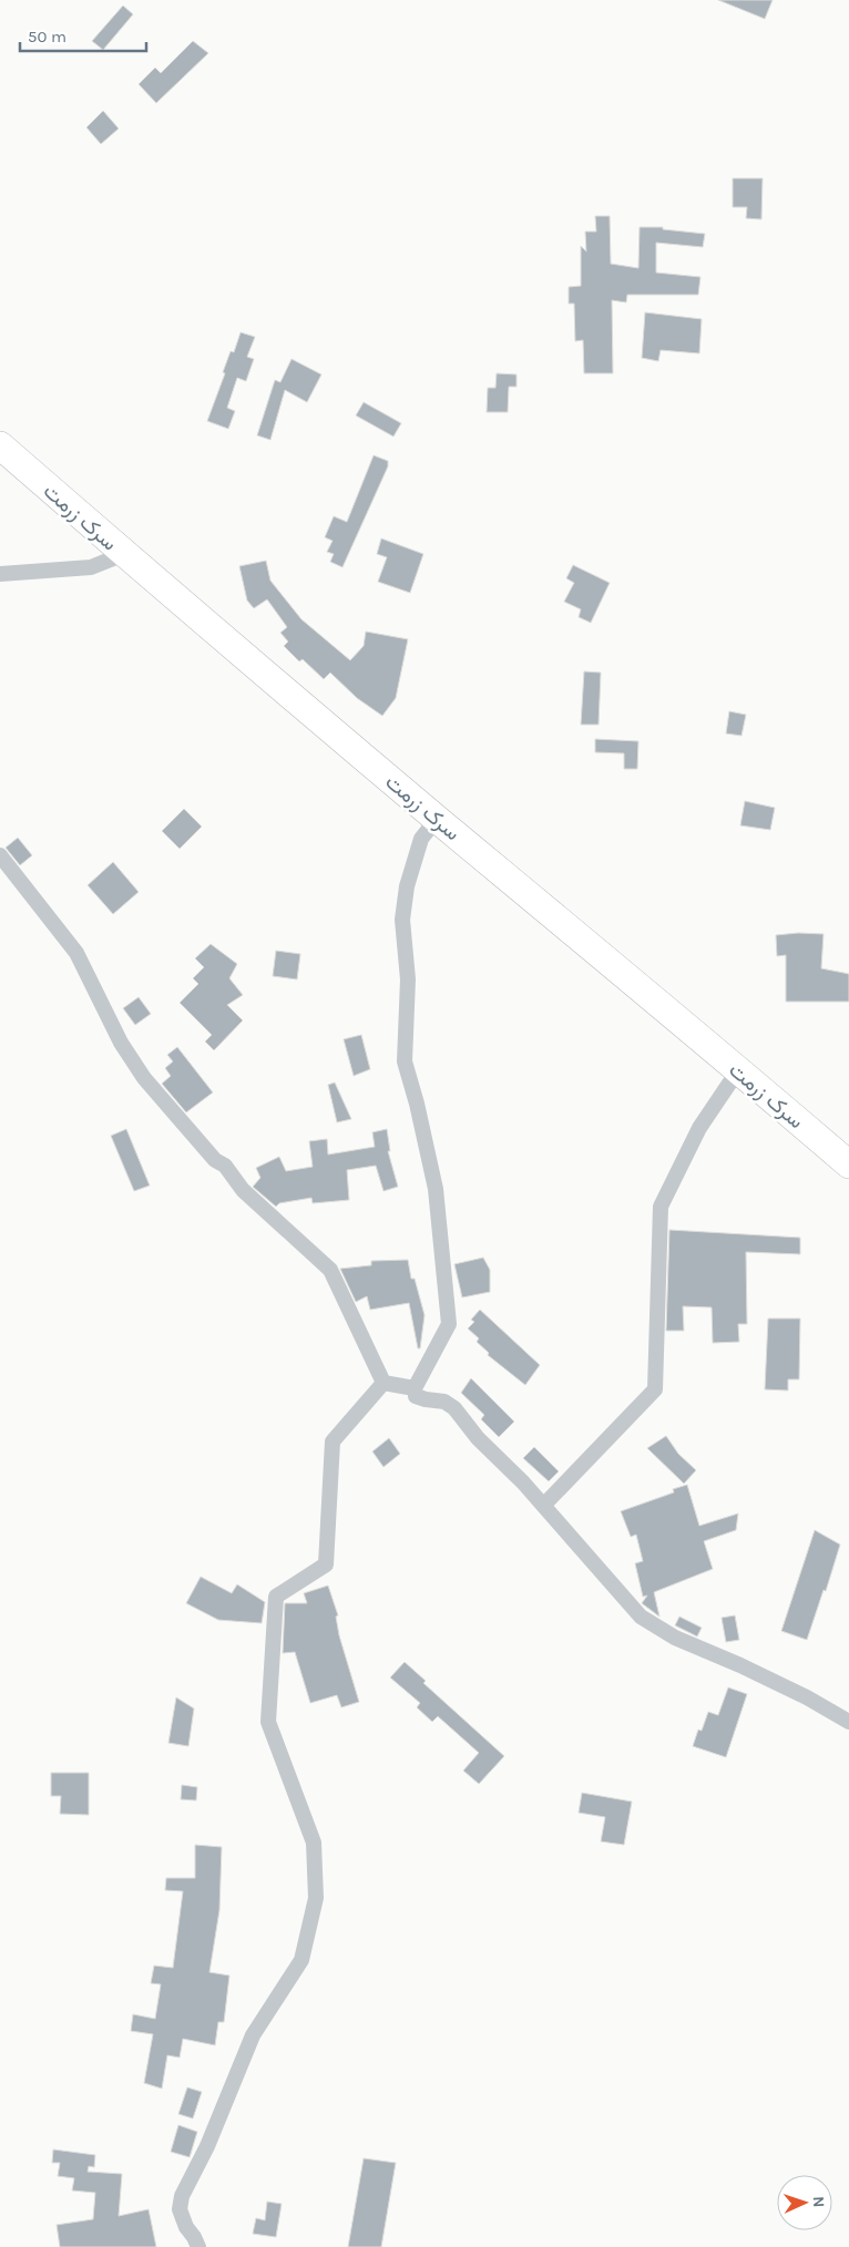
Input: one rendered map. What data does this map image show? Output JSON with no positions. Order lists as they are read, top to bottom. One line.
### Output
{"streets":{"highway":["سرک زرمت"]},"scale_bar":"50 m","north":"right"}
